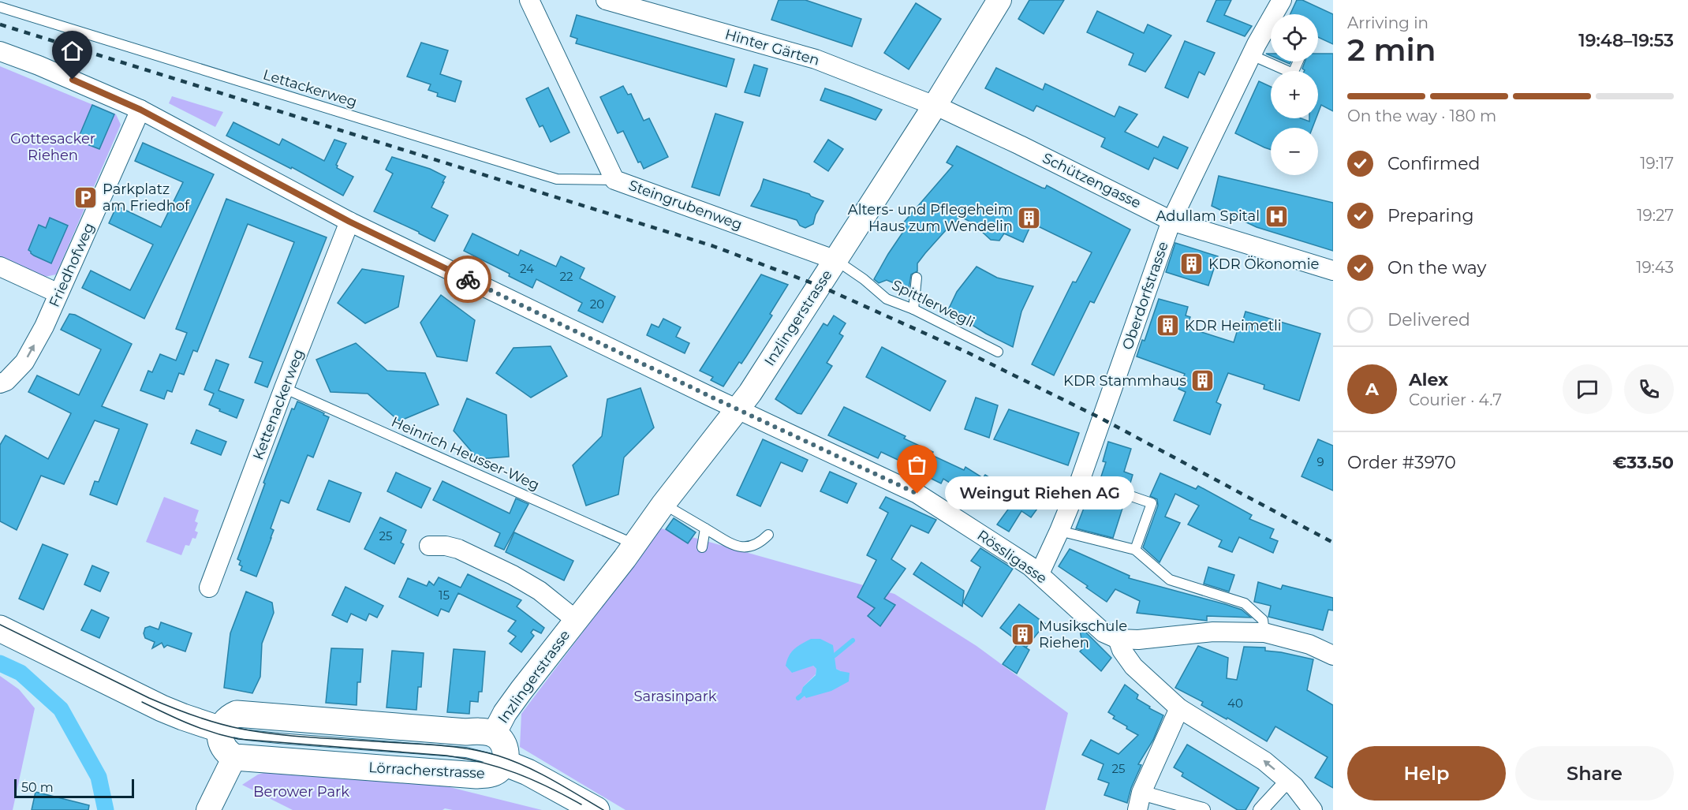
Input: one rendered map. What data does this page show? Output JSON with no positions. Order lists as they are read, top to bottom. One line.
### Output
{"streets":{"main road":["Lörracherstrasse"],"street":["Hinter Gärten","Schützengasse","Steingrubenweg","Friedhofweg","Oberdorfstrasse","Inzlingerstrasse","Kettenackerweg","Rössligasse"],"lane":["Lettackerweg","Spittlerwegli","Heinrich Heusser-Weg"]},"crossings":[["Hinter Gärten","Schützengasse"],["Hinter Gärten","Inzlingerstrasse"],["Lettackerweg","Steingrubenweg"],["Schützengasse","Oberdorfstrasse"],["Schützengasse","Inzlingerstrasse"],["Steingrubenweg","Spittlerwegli"],["Steingrubenweg","Inzlingerstrasse"],["Friedhofweg","Rössligasse"],["Oberdorfstrasse","Rössligasse"],["Spittlerwegli","Inzlingerstrasse"],["Inzlingerstrasse","Heinrich Heusser-Weg"],["Inzlingerstrasse","Rössligasse"],["Inzlingerstrasse","Lörracherstrasse"],["Kettenackerweg","Heinrich Heusser-Weg"],["Kettenackerweg","Rössligasse"]],"parks":["Gottesacker Riehen","Sarasinpark","Berower Park"],"places":{"parking":["Parkplatz am Friedhof"],"hospital":["Adullam Spital"],"building":["Alters- und Pflegeheim Haus zum Wendelin","KDR Ökonomie","KDR Heimetli","KDR Stammhaus","Musikschule Riehen"],"other":["Weingut Riehen AG"]},"house_numbers":["24","22","20","9","25","15","40","25"],"scale_bar":"50 m","page":{"heading":["2 min","Arriving in","19:48–19:53"],"panel":["Alex","Courier · 4.7","Order #3970","€33.50"],"map_buttons":["+","−"],"bar":"On the way · 180 m","list":[["Confirmed","19:17"],["Preparing","19:27"],["On the way","19:43"],"Delivered"],"round":"A","bubble":"Weingut Riehen AG","buttons":["Help","Share"],"scale":"50 m"}}
